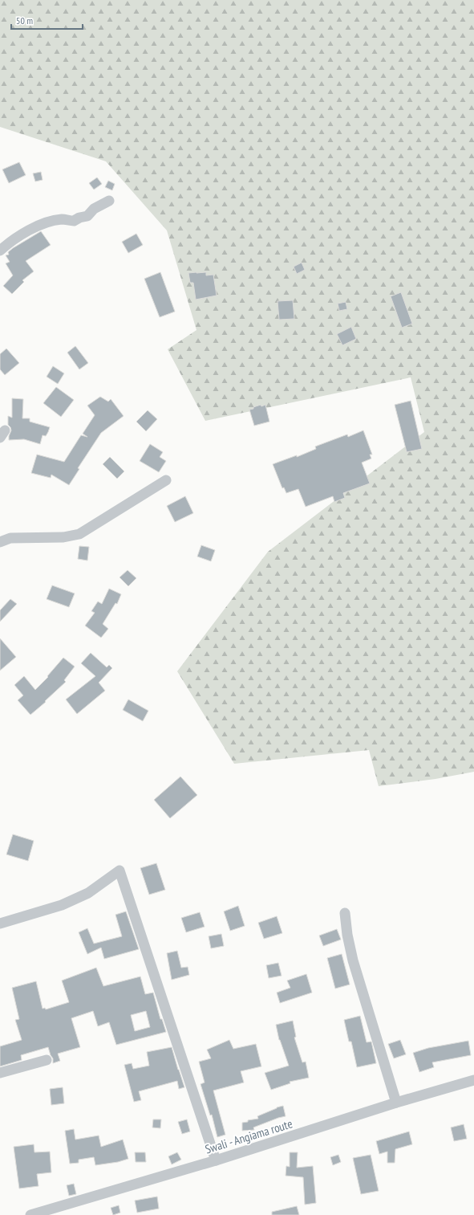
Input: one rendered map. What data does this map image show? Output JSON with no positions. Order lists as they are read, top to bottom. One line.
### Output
{"streets":{"street":["Swali - Angiama route"]},"scale_bar":"50 m"}
